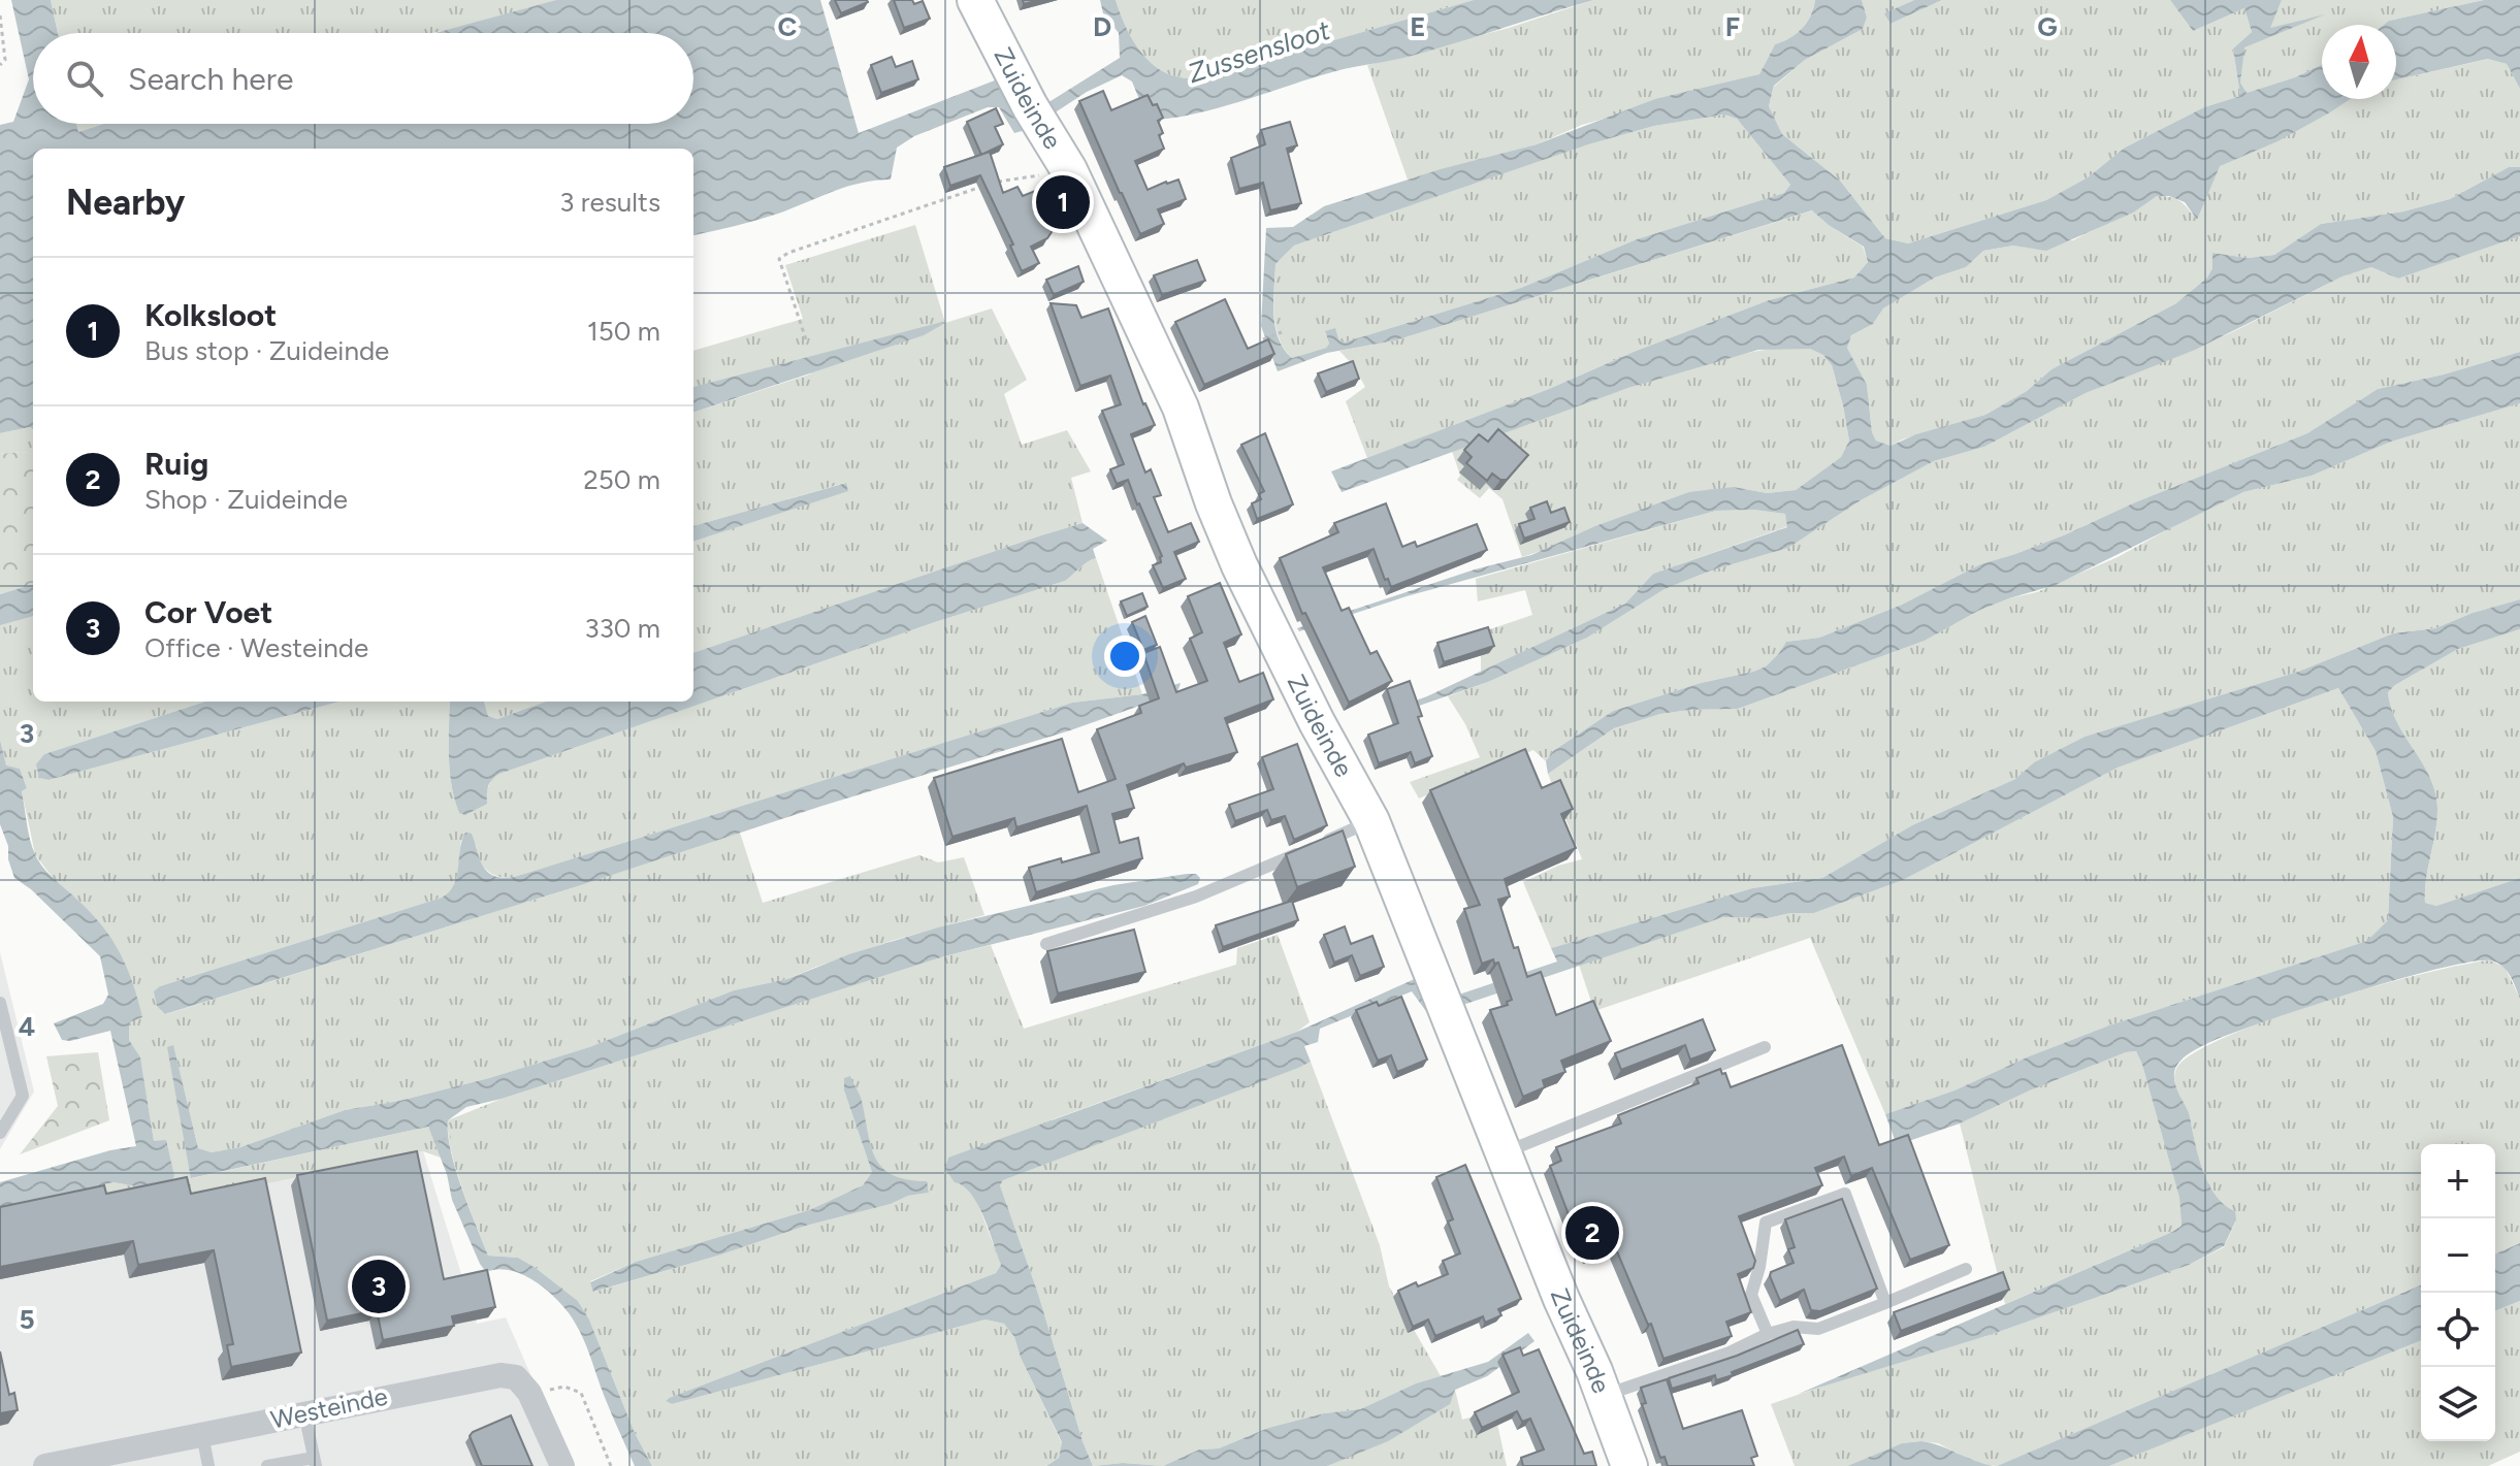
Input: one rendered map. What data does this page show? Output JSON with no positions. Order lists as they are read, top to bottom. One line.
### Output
{"streets":{"street":["Zuideinde","Westeinde"]},"water":["Zussensloot"],"north":"top","page":{"search":"Search here","heading":["Nearby","3 results"],"pins":["1","2","3"],"list":[{"mark":"1","name":"Kolksloot","note":"Bus stop · Zuideinde","value":"150 m"},{"mark":"2","name":"Ruig","note":"Shop · Zuideinde","value":"250 m"},{"mark":"3","name":"Cor Voet","note":"Office · Westeinde","value":"330 m"}],"map_buttons":["+","−"]},"grid":{"columns":["C","D","E","F","G"],"rows":["3","4","5"]}}
